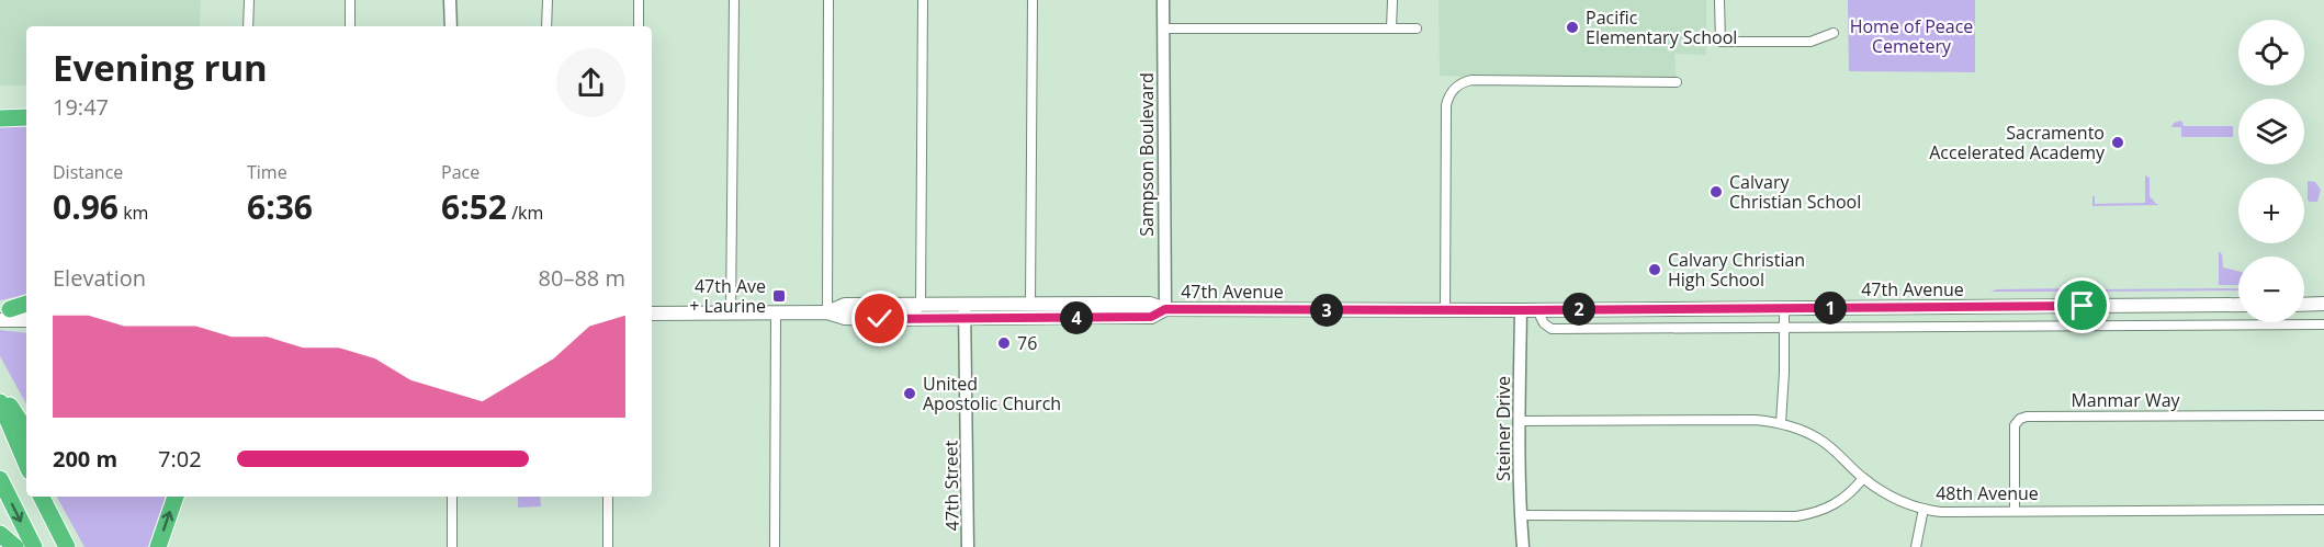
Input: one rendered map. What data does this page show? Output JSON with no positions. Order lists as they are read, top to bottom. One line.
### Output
{"streets":{"main road":["47th Avenue"],"street":["Sampson Boulevard","Manmar Way","Steiner Drive","47th Street","48th Avenue"]},"crossings":[["Sampson Boulevard","47th Avenue"],["47th Avenue","Steiner Drive"],["47th Avenue","47th Street"],["Manmar Way","48th Avenue"],["Steiner Drive","48th Avenue"]],"parks":["Home of Peace Cemetery"],"places":{"other":["Pacific Elementary School","Sacramento Accelerated Academy","Calvary Christian School","Calvary Christian High School","76","United Apostolic Church"],"transit":["47th Ave + Laurine"]},"page":{"map_buttons":["+","−"],"heading":["Evening run","19:47"],"stats":[["Distance","0.96 km"],["Time","6:36"],["Pace","6:52 /km"]],"chart":["Elevation","80–88 m"],"pins":["1","2","3","4"],"list":[{"name":"200 m","note":"7:02"}]}}
